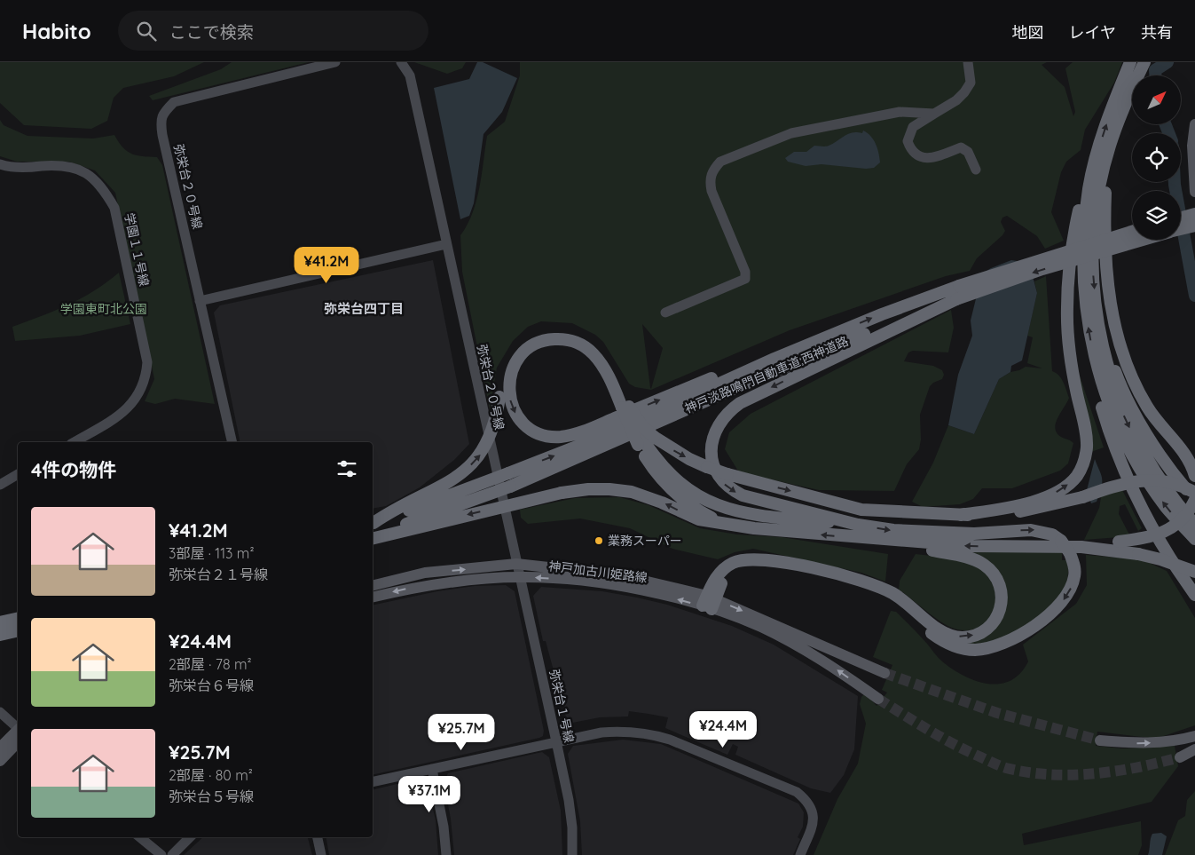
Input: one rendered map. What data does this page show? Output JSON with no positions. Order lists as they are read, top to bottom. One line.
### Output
{"streets":{"highway":["神戸淡路鳴門自動車道;西神道路"],"main road":["神戸加古川姫路線"],"street":["弥栄台２０号線","学園１１号線","弥栄台１号線"]},"crossings":[["弥栄台２０号線","神戸加古川姫路線"],["弥栄台２０号線","弥栄台１号線"],["神戸加古川姫路線","弥栄台１号線"]],"districts":["弥栄台四丁目"],"parks":["学園東町北公園"],"places":["業務スーパー"],"north":"top right","page":{"header":"Habito","search":"ここで検索","nav":["地図","レイヤ","共有"],"price":["¥41.2M","¥24.4M","¥25.7M","¥37.1M"],"heading":"4件の物件","list":[{"name":"¥41.2M","note":"3部屋 · 113 m² · 弥栄台２１号線"},{"name":"¥24.4M","note":"2部屋 · 78 m² · 弥栄台６号線"},{"name":"¥25.7M","note":"2部屋 · 80 m² · 弥栄台５号線"}]}}
